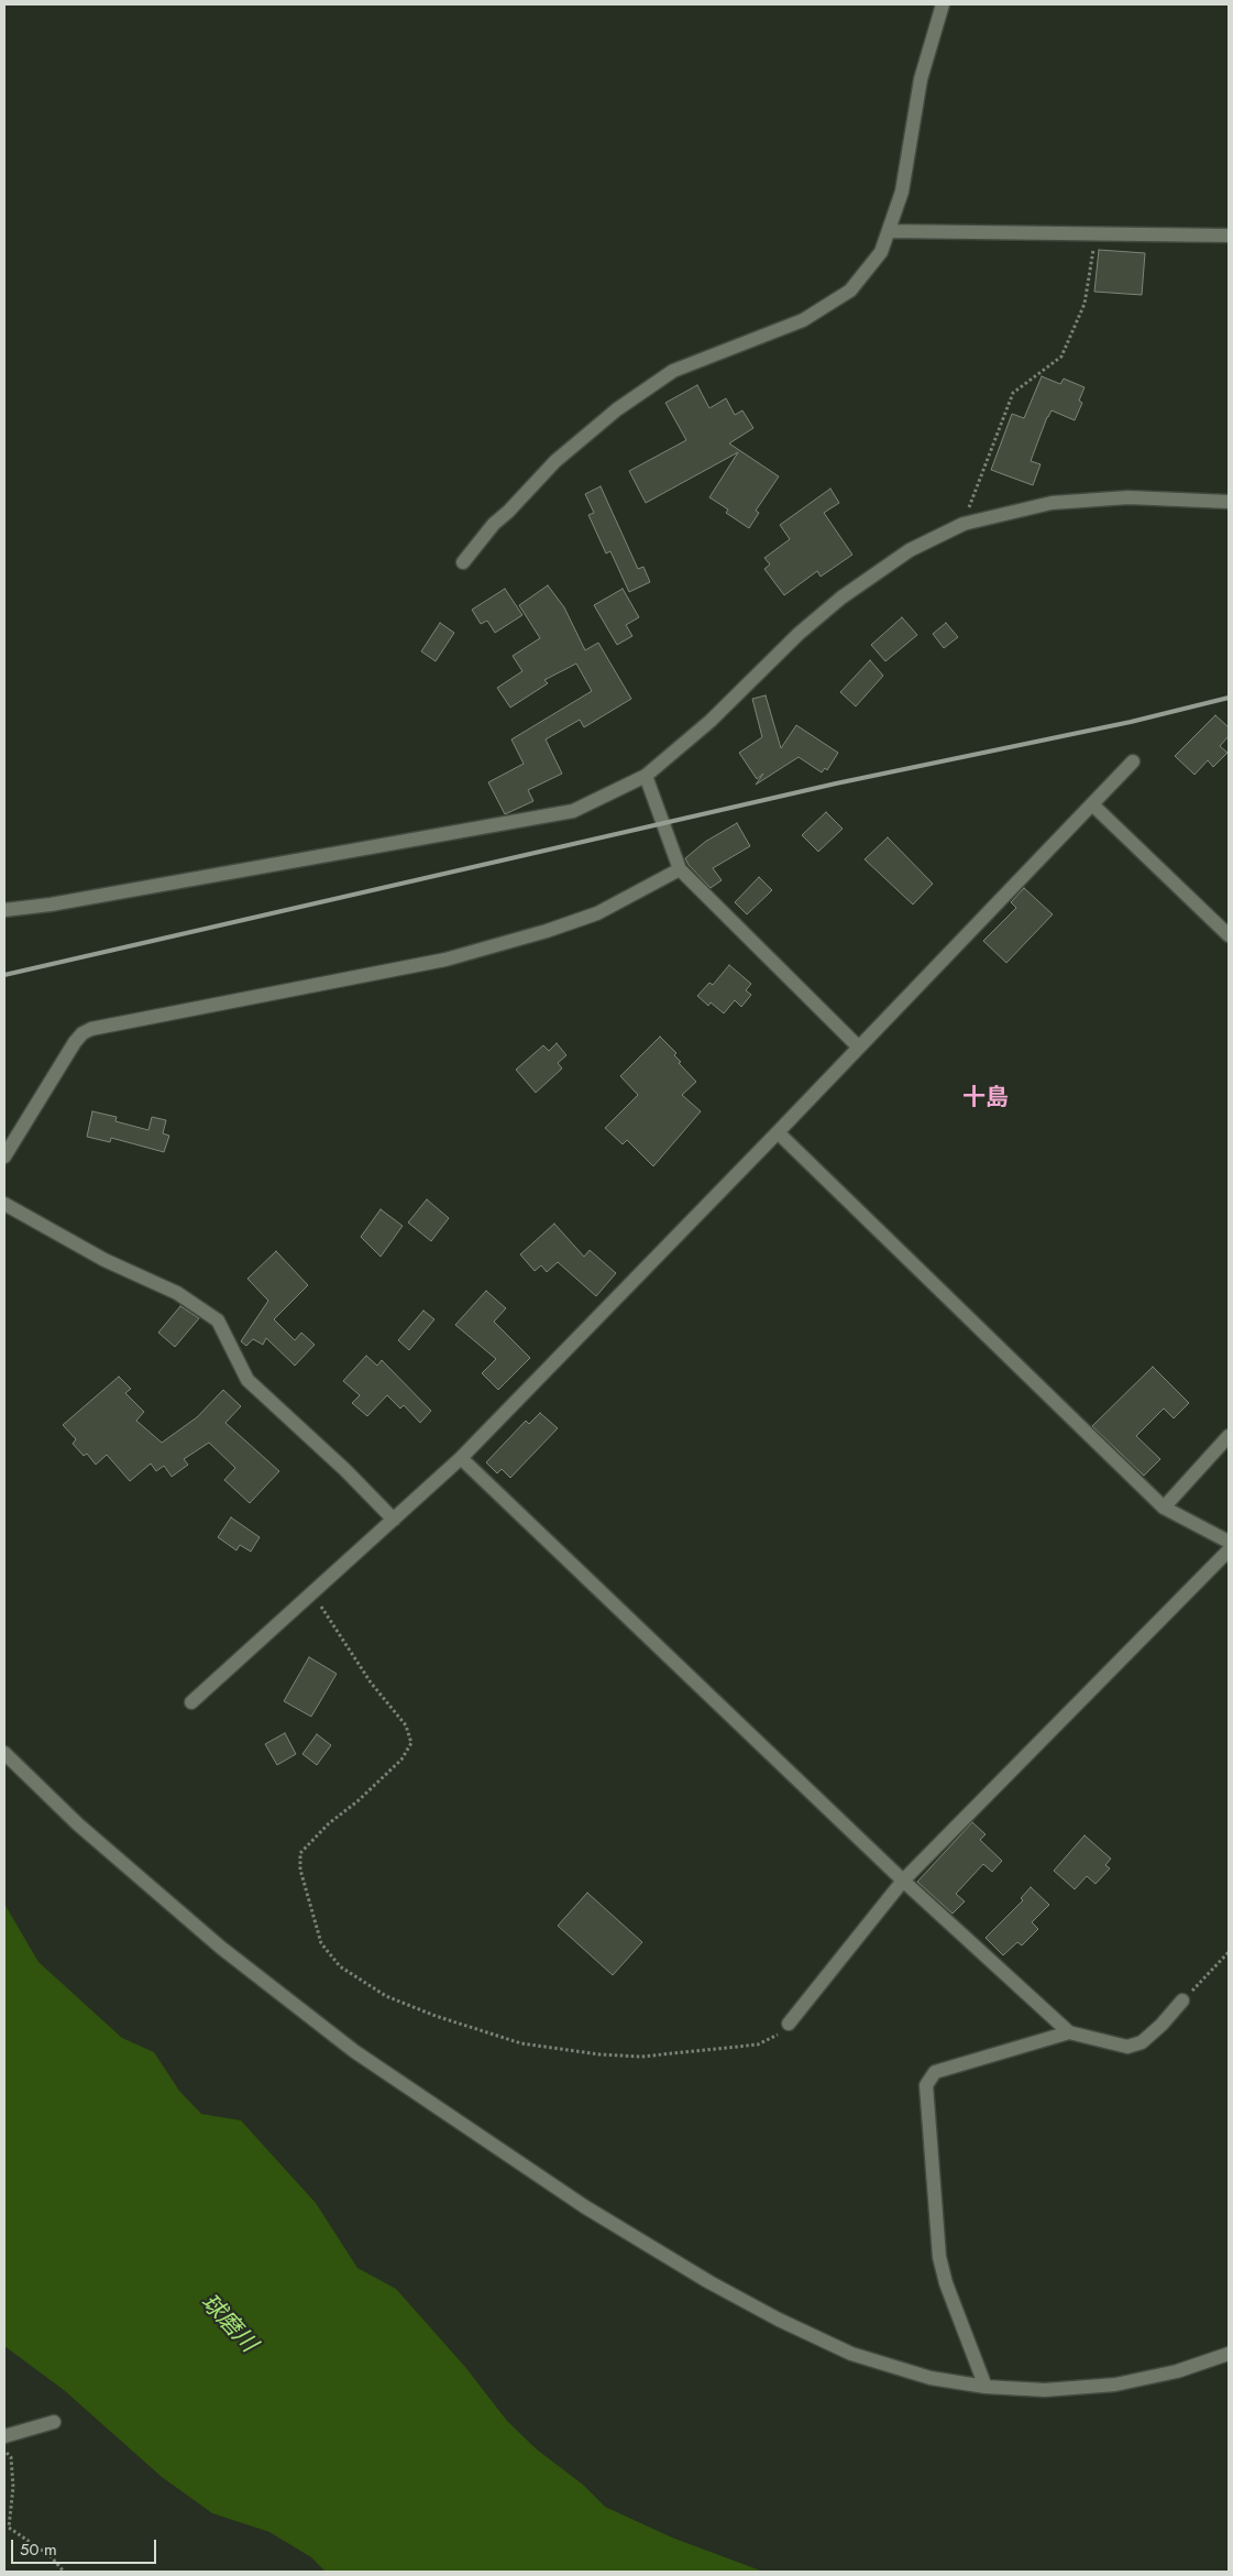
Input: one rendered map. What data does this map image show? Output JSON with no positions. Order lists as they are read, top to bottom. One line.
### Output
{"districts":["十島"],"water":["球磨川"],"scale_bar":"50 m"}
